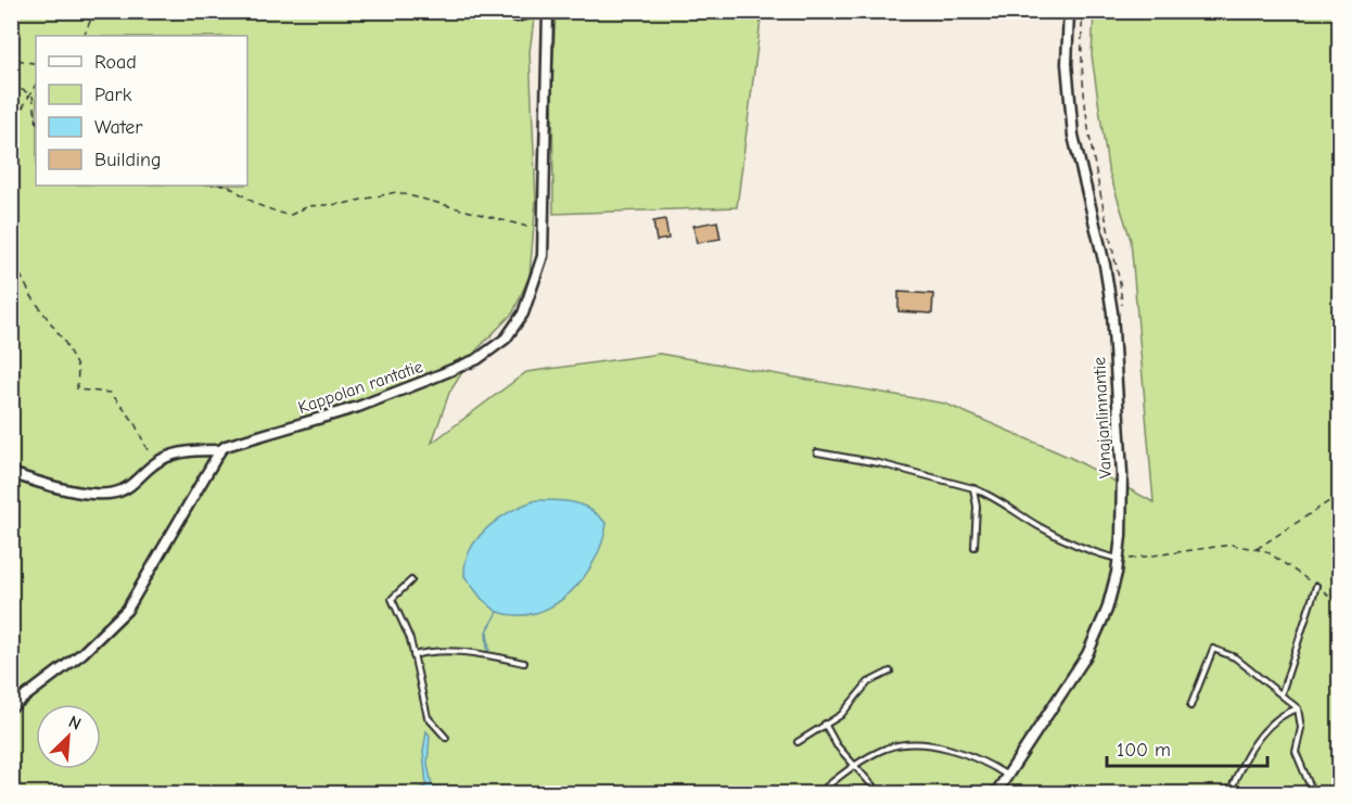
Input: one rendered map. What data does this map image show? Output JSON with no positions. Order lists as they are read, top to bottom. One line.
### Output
{"streets":{"street":["Kappolan rantatie","Vanajanlinnantie"]},"legend":["Road","Park","Water","Building"],"scale_bar":"100 m","north":"top right"}
